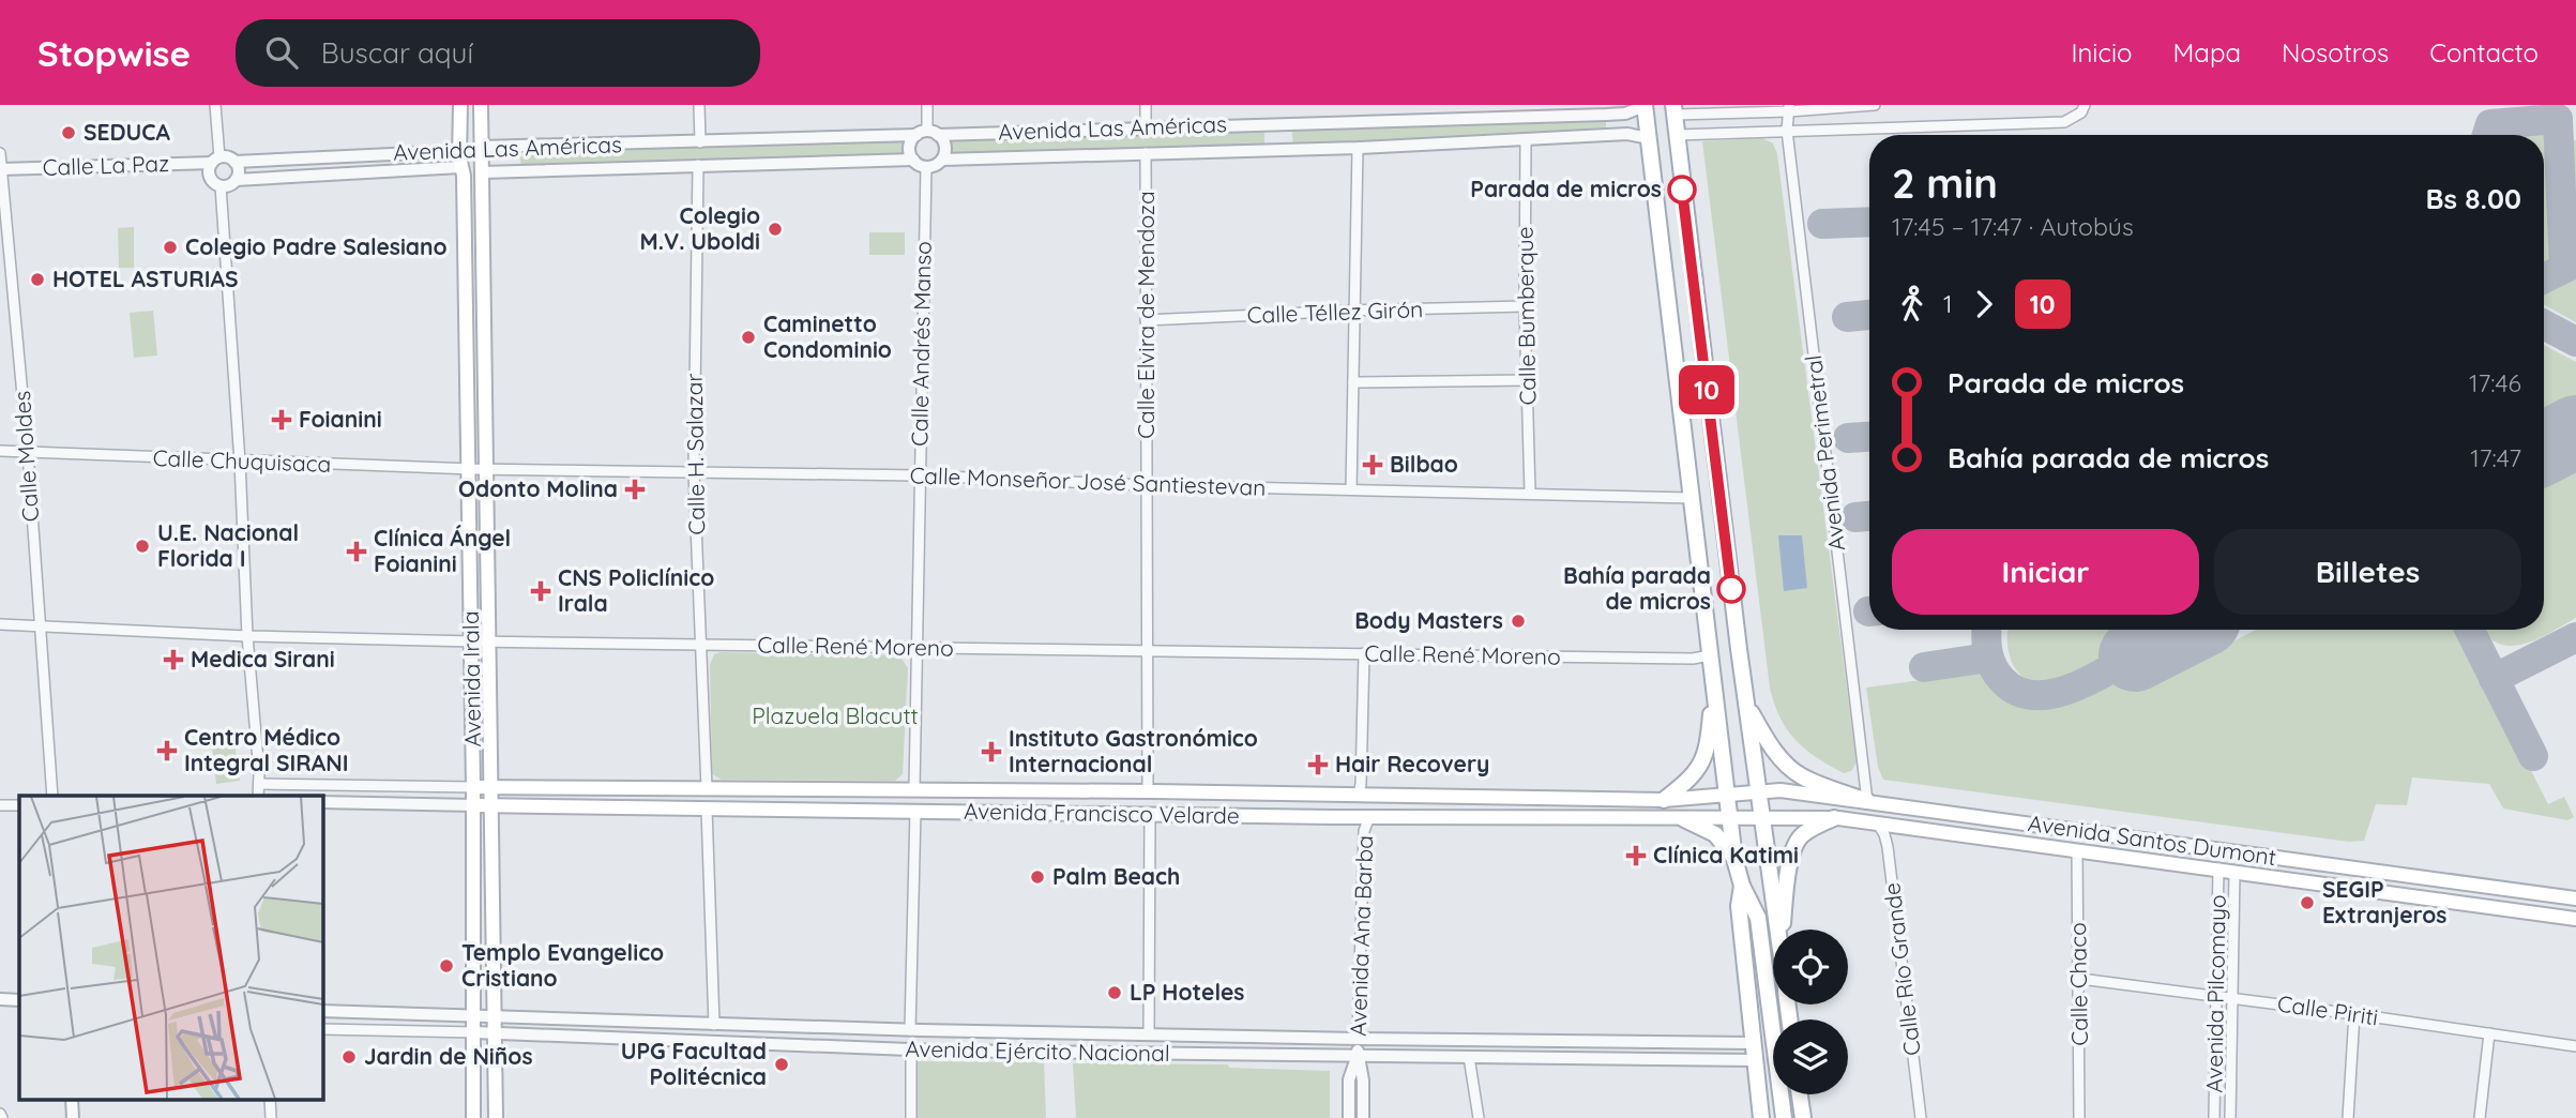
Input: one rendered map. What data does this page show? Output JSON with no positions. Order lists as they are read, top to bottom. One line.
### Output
{"streets":{"main road":["Avenida Las Américas","Avenida Irala","Avenida Francisco Velarde","Avenida Santos Dumont"],"street":["Calle La Paz","Calle Téllez Girón","Calle Elvira de Mendoza","Calle Bumberque","Calle Andrés Manso","Avenida Perimetral","Calle H. Salazar","Calle Moldes","Calle Chuquisaca","Calle Monseñor José Santiestevan","Calle René Moreno","Avenida Ana Barba","Calle Río Grande","Calle Chaco","Avenida Pilcomayo","Calle Piriti","Avenida Ejército Nacional"]},"crossings":[["Avenida Las Américas","Calle La Paz"],["Avenida Las Américas","Calle Elvira de Mendoza"],["Avenida Las Américas","Calle Bumberque"],["Avenida Las Américas","Calle Andrés Manso"],["Avenida Las Américas","Calle H. Salazar"],["Avenida Las Américas","Avenida Irala"],["Calle La Paz","Calle Moldes"],["Calle Téllez Girón","Calle Elvira de Mendoza"],["Calle Téllez Girón","Calle Bumberque"],["Calle Elvira de Mendoza","Calle Monseñor José Santiestevan"],["Calle Elvira de Mendoza","Calle René Moreno"],["Calle Elvira de Mendoza","Avenida Francisco Velarde"],["Calle Bumberque","Calle Monseñor José Santiestevan"],["Calle Andrés Manso","Calle Monseñor José Santiestevan"],["Calle Andrés Manso","Calle René Moreno"],["Calle Andrés Manso","Avenida Francisco Velarde"],["Avenida Perimetral","Avenida Santos Dumont"],["Calle H. Salazar","Calle Monseñor José Santiestevan"],["Calle H. Salazar","Calle René Moreno"],["Calle H. Salazar","Avenida Francisco Velarde"],["Calle Moldes","Calle Chuquisaca"],["Calle Moldes","Calle René Moreno"],["Calle Chuquisaca","Calle Monseñor José Santiestevan"],["Calle Chuquisaca","Avenida Irala"],["Calle Monseñor José Santiestevan","Avenida Irala"],["Calle René Moreno","Avenida Irala"],["Avenida Irala","Avenida Francisco Velarde"],["Avenida Irala","Avenida Ejército Nacional"],["Avenida Francisco Velarde","Avenida Santos Dumont"],["Avenida Francisco Velarde","Avenida Ana Barba"],["Avenida Santos Dumont","Calle Río Grande"],["Avenida Santos Dumont","Calle Chaco"],["Avenida Santos Dumont","Avenida Pilcomayo"],["Avenida Ana Barba","Avenida Ejército Nacional"],["Calle Chaco","Calle Piriti"],["Avenida Pilcomayo","Calle Piriti"]],"parks":["Plazuela Blacutt"],"places":{"other":["SEDUCA","Parada de micros","Colegio M.V. Uboldi","Colegio Padre Salesiano","HOTEL ASTURIAS","Caminetto Condominio","U.E. Nacional Florida I","Bahía parada de micros","Body Masters","Palm Beach","SEGIP Extranjeros","Templo Evangelico Cristiano","LP Hoteles","Jardin de Niños","UPG Facultad Politécnica"],"health":["Foianini","Bilbao","Odonto Molina","Clínica Ángel Foianini","CNS Policlínico Irala","Medica Sirani","Centro Médico Integral SIRANI","Instituto Gastronómico Internacional","Hair Recovery","Clínica Katimi"]},"lines":["bus line 10"],"page":{"header":"Stopwise","search":"Buscar aquí","nav":["Inicio","Mapa","Nosotros","Contacto"],"on_map":"10","heading":["2 min","17:45 – 17:47 · Autobús","Bs 8.00"],"legs":["1","10"],"list":[{"name":"Parada de micros","value":"17:46"},{"name":"Bahía parada de micros","value":"17:47"}],"buttons":["Iniciar","Billetes"]}}
